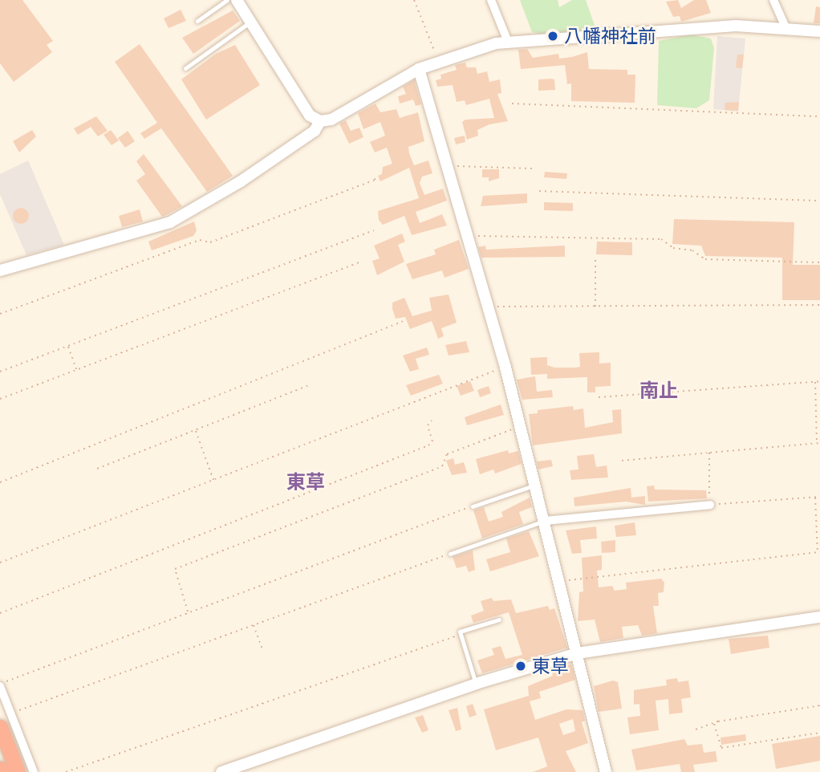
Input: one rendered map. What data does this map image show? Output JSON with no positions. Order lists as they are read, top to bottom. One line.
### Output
{"districts":["南止","東草"],"places":["八幡神社前","東草"]}
